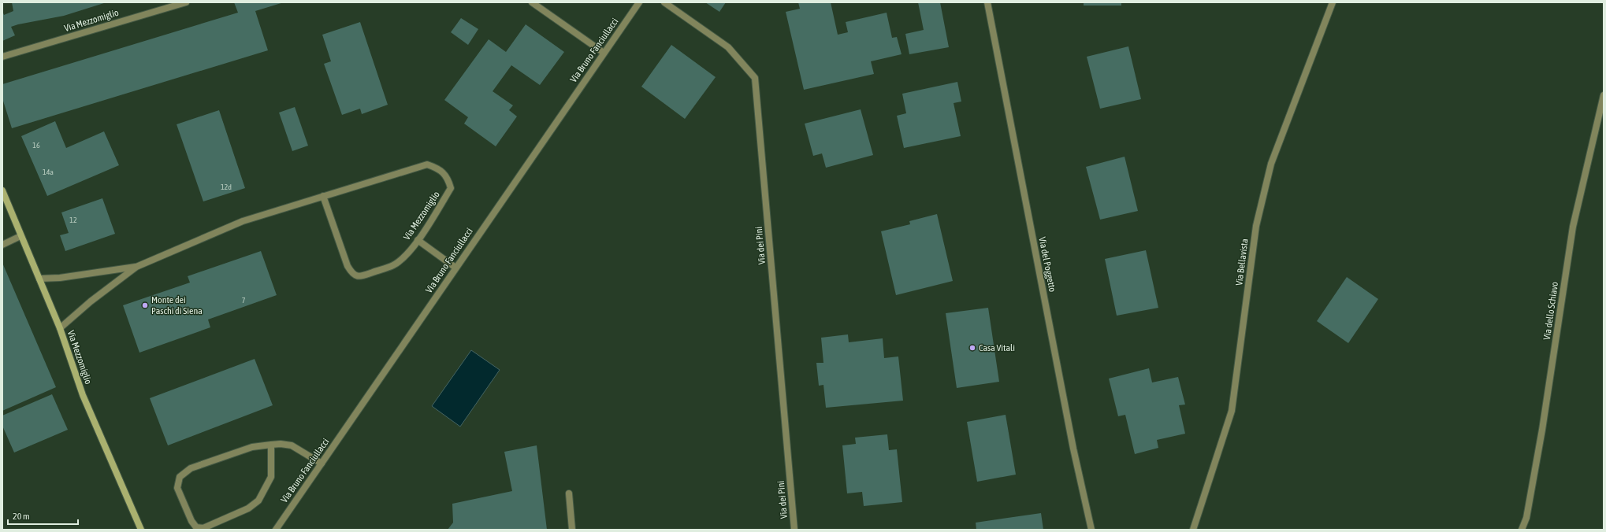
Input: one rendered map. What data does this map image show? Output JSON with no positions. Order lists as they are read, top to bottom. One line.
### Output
{"streets":{"main road":["Via Mezzomiglio"],"street":["Via Bruno Fanciullacci","Via dei Pini","Via Bellavista","Via del Poggetto","Via dello Schiavo"]},"places":["Monte dei Paschi di Siena","Casa Vitali"],"house_numbers":["16","14a","12d","12","7"],"scale_bar":"20 m"}
